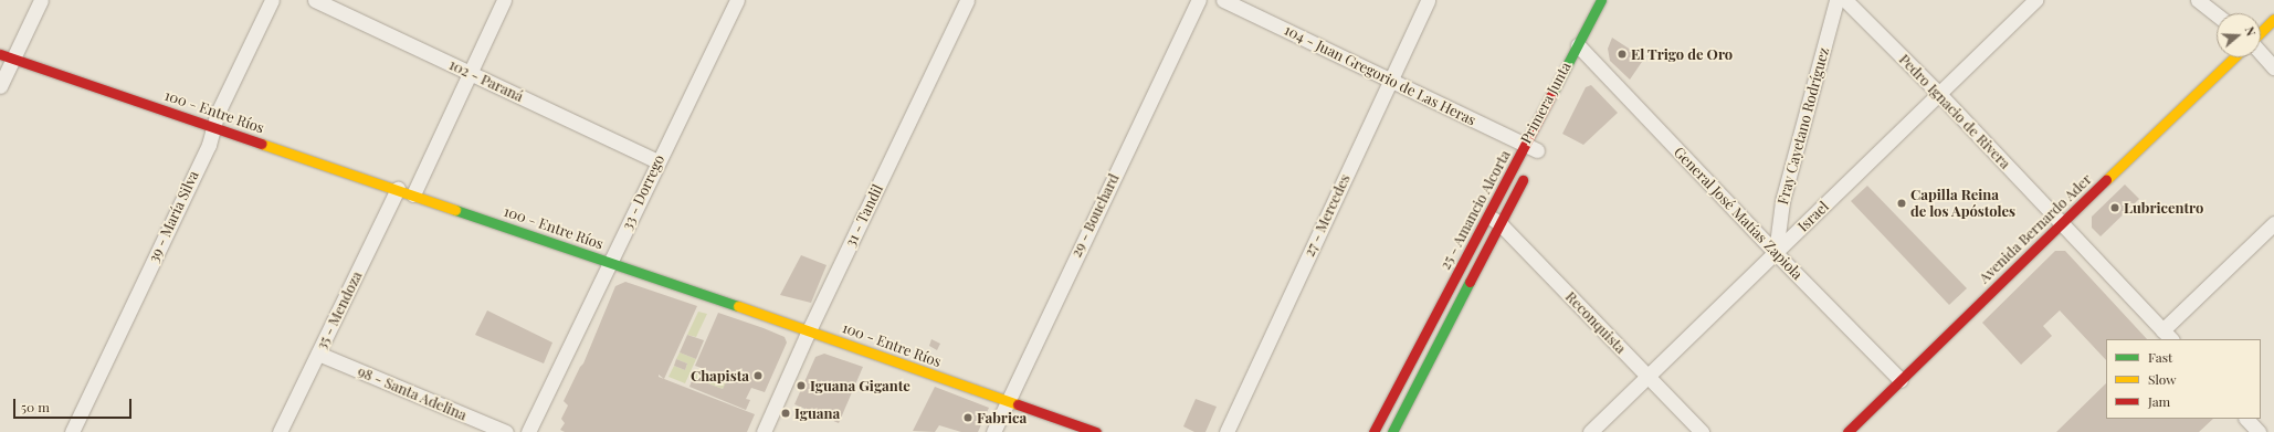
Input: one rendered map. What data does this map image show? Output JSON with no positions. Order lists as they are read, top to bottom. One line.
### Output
{"streets":{"main road":["100 - Entre Ríos","25 - Amancio Alcorta","Avenida Bernardo Ader"],"street":["104 - Juan Gregorio de Las Heras","102 - Paraná","Pedro Ignacio de Rivera","Fray Cayetano Rodríguez","33 - Dorrego","General José Matías Zapiola","31 - Tandil","29 - Bouchard","27 - Mercedes","39 - María Silva","Israel","35 - Mendoza","Reconquista","98 - Santa Adelina"]},"crossings":[["104 - Juan Gregorio de Las Heras","25 - Amancio Alcorta"],["104 - Juan Gregorio de Las Heras","27 - Mercedes"],["102 - Paraná","33 - Dorrego"],["100 - Entre Ríos","33 - Dorrego"],["100 - Entre Ríos","31 - Tandil"],["100 - Entre Ríos","29 - Bouchard"],["100 - Entre Ríos","39 - María Silva"],["100 - Entre Ríos","35 - Mendoza"],["Pedro Ignacio de Rivera","Israel"],["Pedro Ignacio de Rivera","Avenida Bernardo Ader"],["Fray Cayetano Rodríguez","General José Matías Zapiola"],["Fray Cayetano Rodríguez","Israel"],["25 - Amancio Alcorta","General José Matías Zapiola"],["25 - Amancio Alcorta","Reconquista"],["General José Matías Zapiola","Israel"],["General José Matías Zapiola","Avenida Bernardo Ader"],["Israel","Reconquista"],["35 - Mendoza","98 - Santa Adelina"]],"places":["El Trigo de Oro","Capilla Reina de los Apóstoles","Lubricentro","Chapista","Iguana Gigante","Iguana","Fabrica"],"legend":["Fast","Slow","Jam"],"scale_bar":"50 m","north":"right"}
